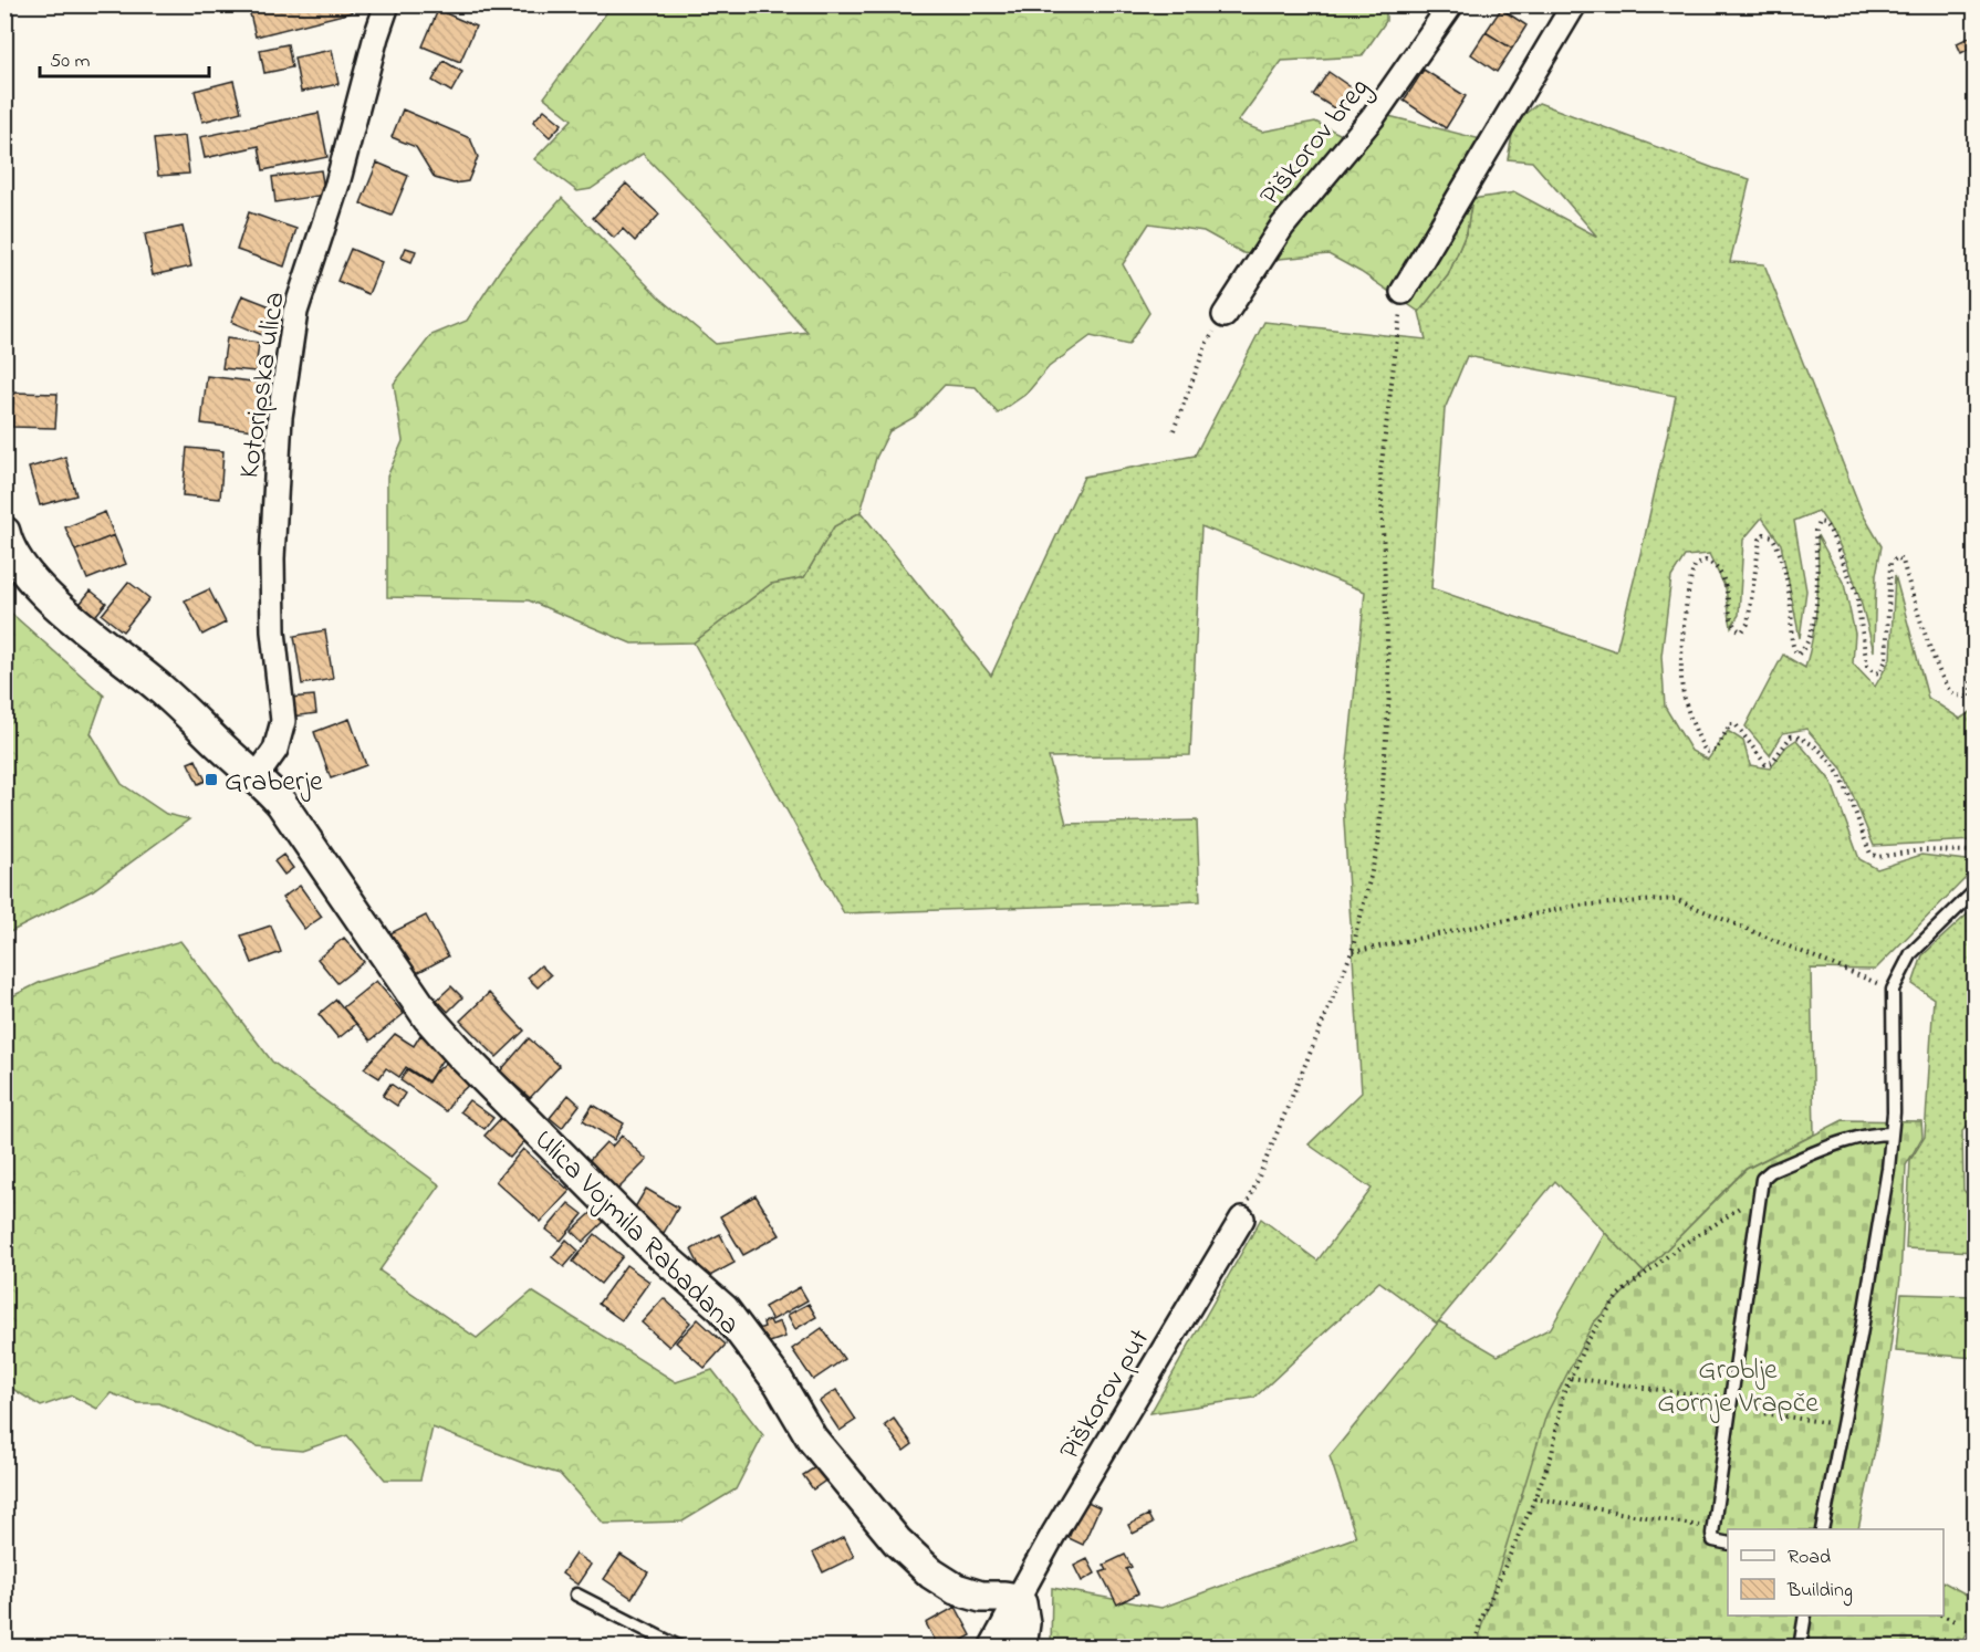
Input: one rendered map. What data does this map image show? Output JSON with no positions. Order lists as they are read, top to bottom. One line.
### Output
{"streets":{"street":["Piškorov breg","Kotoripska ulica","Ulica Vojmila Rabadana","Piškorov put"]},"crossings":[["Kotoripska ulica","Ulica Vojmila Rabadana"],["Ulica Vojmila Rabadana","Piškorov put"]],"parks":["Groblje Gornje Vrapče"],"places":{"transit":["Graberje"]},"legend":["Road","Building"],"scale_bar":"50 m"}
